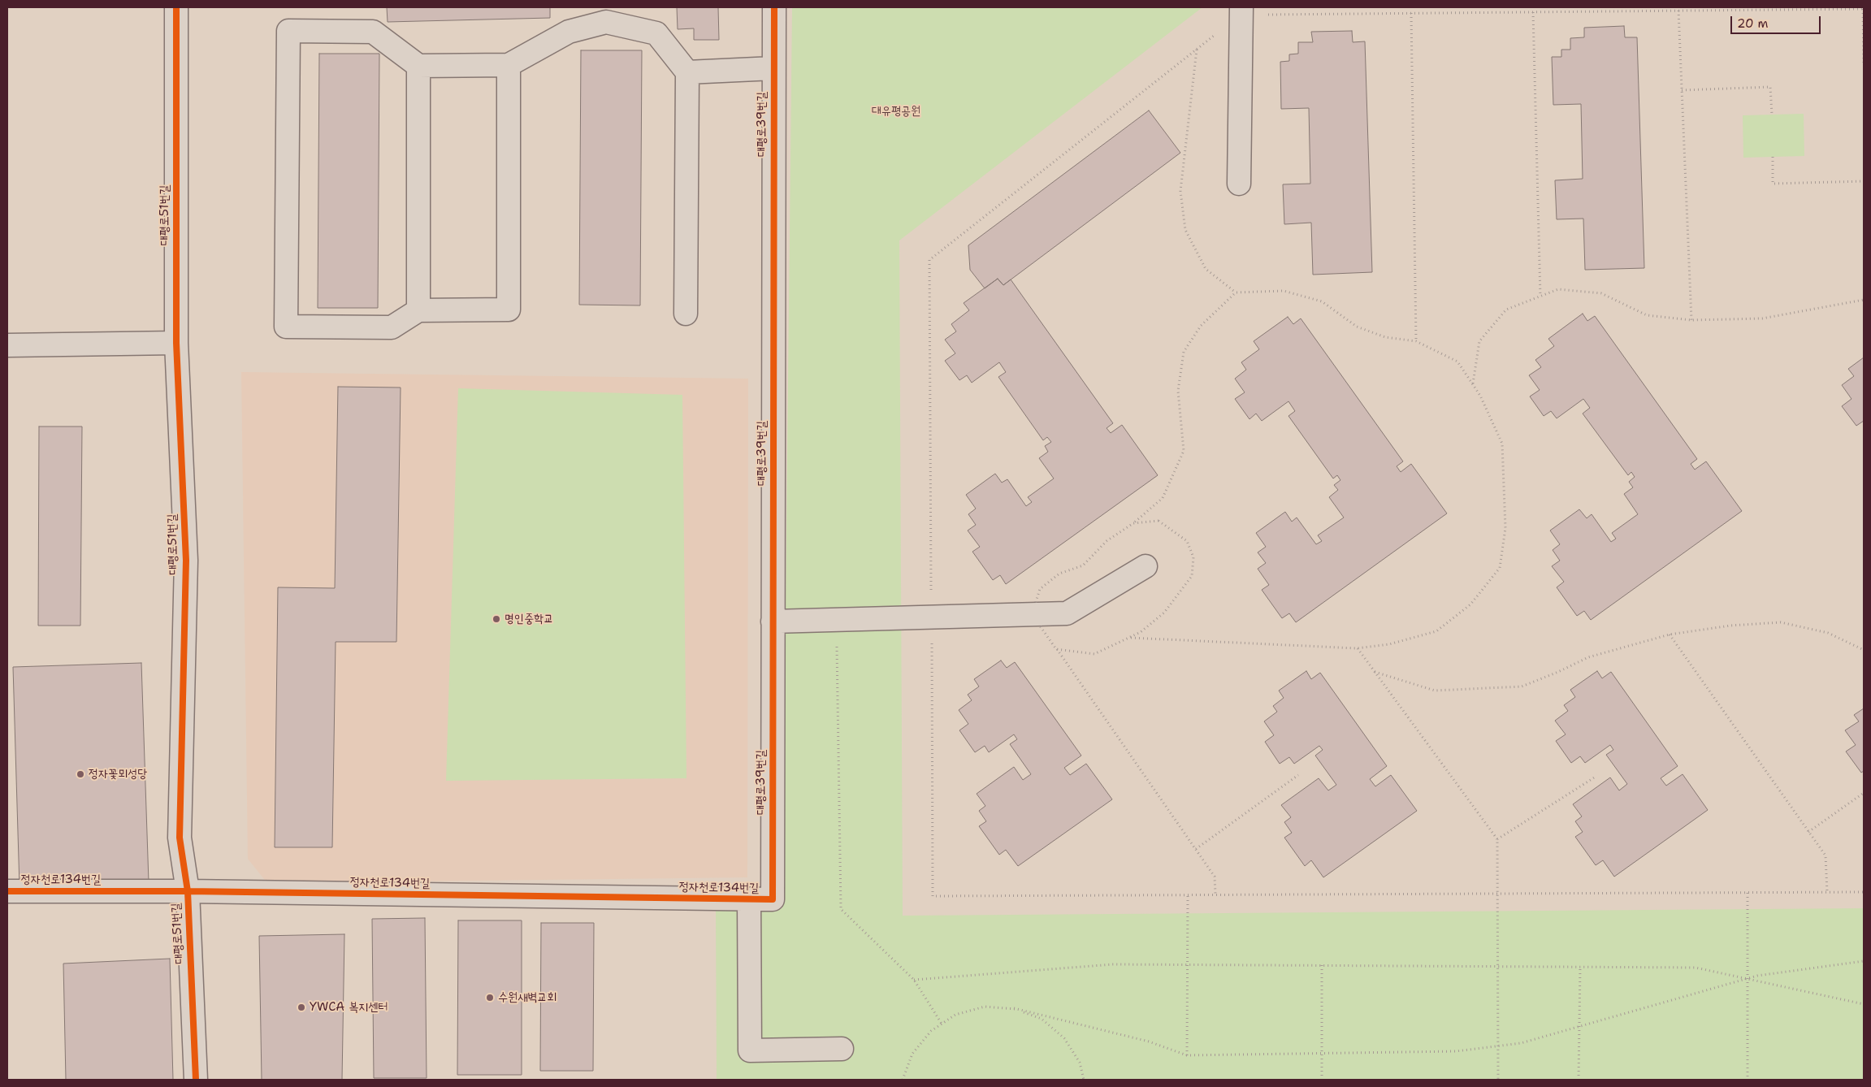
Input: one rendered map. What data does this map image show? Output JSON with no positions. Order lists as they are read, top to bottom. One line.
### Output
{"streets":{"street":["대평로39번길","대평로51번길","정자천로134번길"]},"crossings":[["대평로39번길","정자천로134번길"],["대평로51번길","정자천로134번길"]],"parks":["대유평공원"],"places":["명인중학교","정자꽃뫼성당","수원새벽교회","YWCA 복지센터"],"scale_bar":"20 m"}
